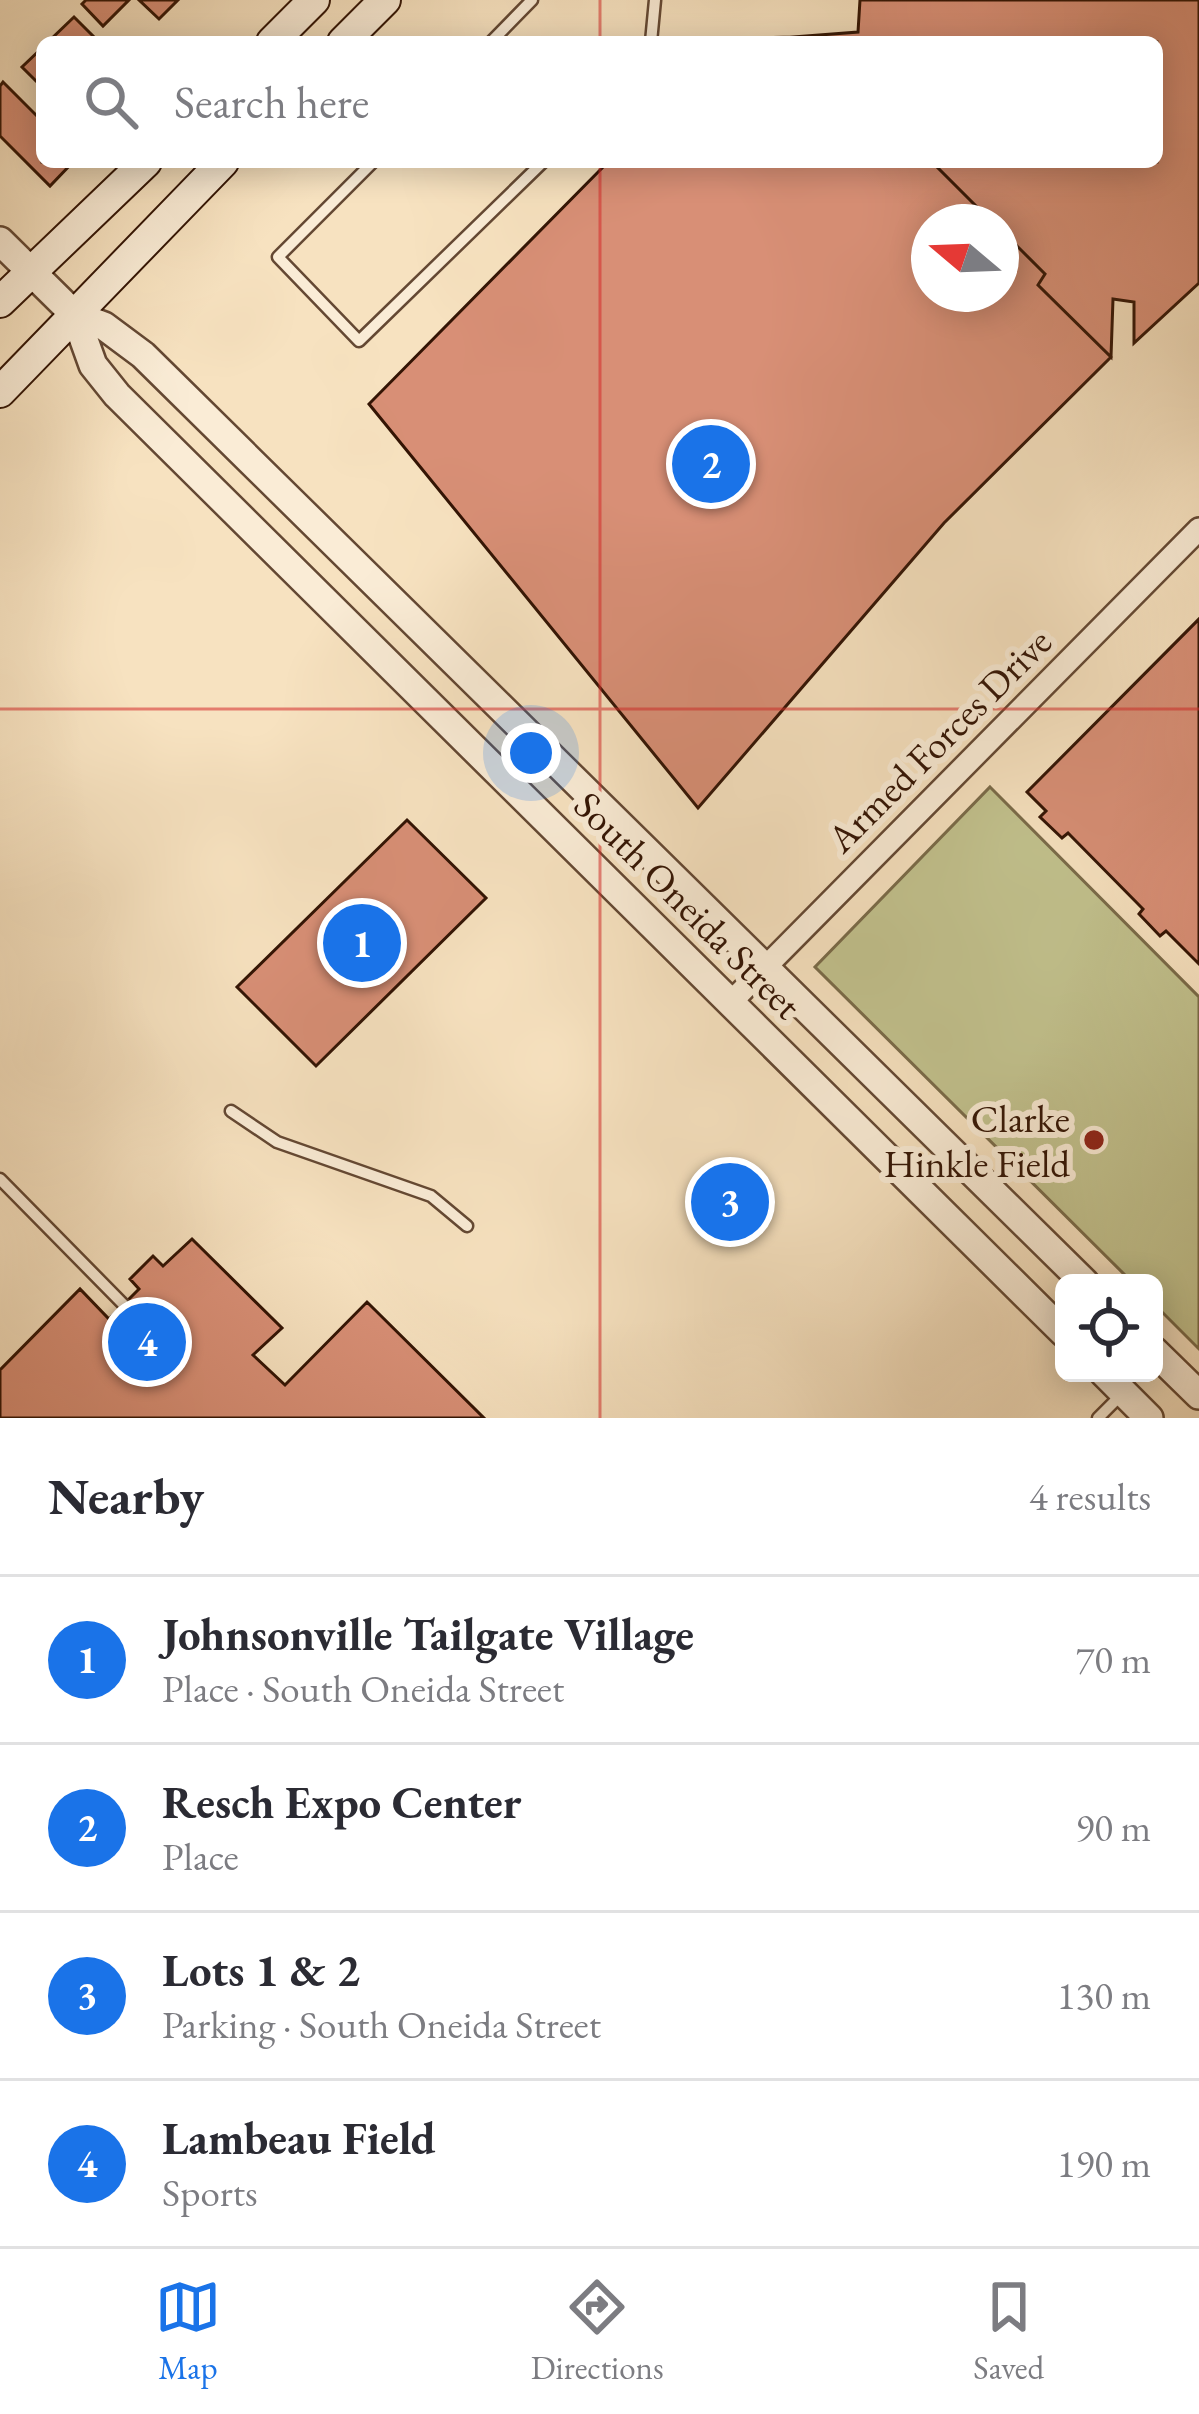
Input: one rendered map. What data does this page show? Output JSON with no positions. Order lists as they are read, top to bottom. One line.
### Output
{"streets":{"street":["Armed Forces Drive","South Oneida Street"]},"crossings":[["Armed Forces Drive","South Oneida Street"]],"places":["Clarke Hinkle Field"],"north":"left","page":{"search":"Search here","pins":["2","1","3","4"],"heading":["Nearby","4 results"],"list":[{"mark":"1","name":"Johnsonville Tailgate Village","note":"Place · South Oneida Street","value":"70 m"},{"mark":"2","name":"Resch Expo Center","note":"Place","value":"90 m"},{"mark":"3","name":"Lots 1 & 2","note":"Parking · South Oneida Street","value":"130 m"},{"mark":"4","name":"Lambeau Field","note":"Sports","value":"190 m"}],"nav":["Map","Directions","Saved"]}}
